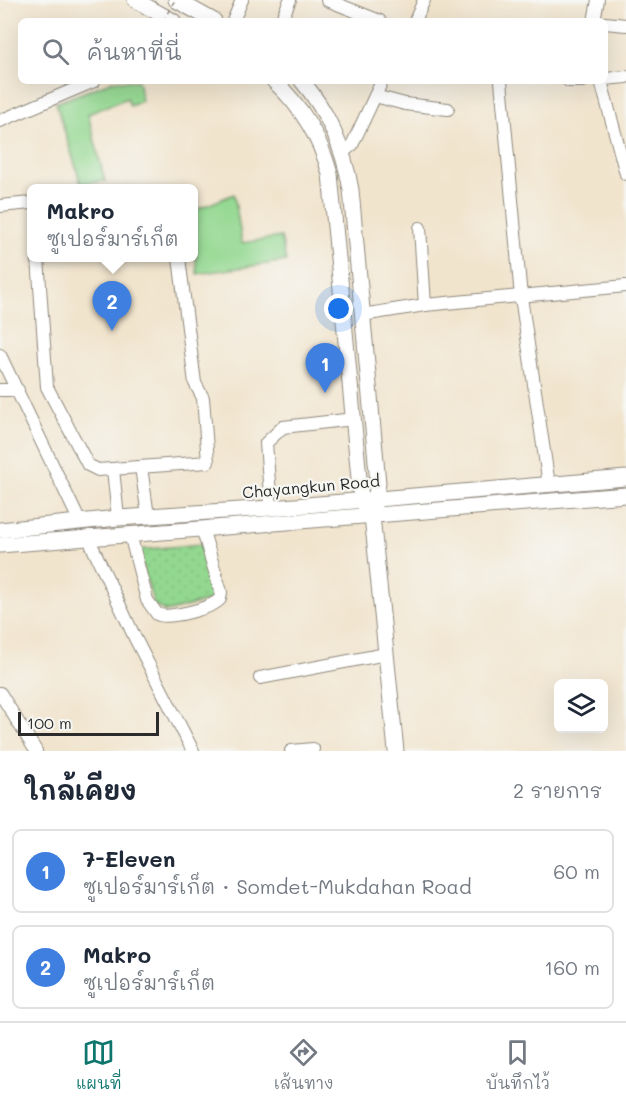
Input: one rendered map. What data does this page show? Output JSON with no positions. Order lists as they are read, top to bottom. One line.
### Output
{"streets":{"main road":["Chayangkun Road"]},"scale_bar":"100 m","page":{"search":"ค้นหาที่นี่","popup":["Makro","ซูเปอร์มาร์เก็ต"],"pins":["2","1"],"scale":"100 m","heading":["ใกล้เคียง","2 รายการ"],"list":[{"mark":"1","name":"7-Eleven","note":"ซูเปอร์มาร์เก็ต · Somdet-Mukdahan Road","value":"60 m"},{"mark":"2","name":"Makro","note":"ซูเปอร์มาร์เก็ต","value":"160 m"}],"nav":["แผนที่","เส้นทาง","บันทึกไว้"]}}
